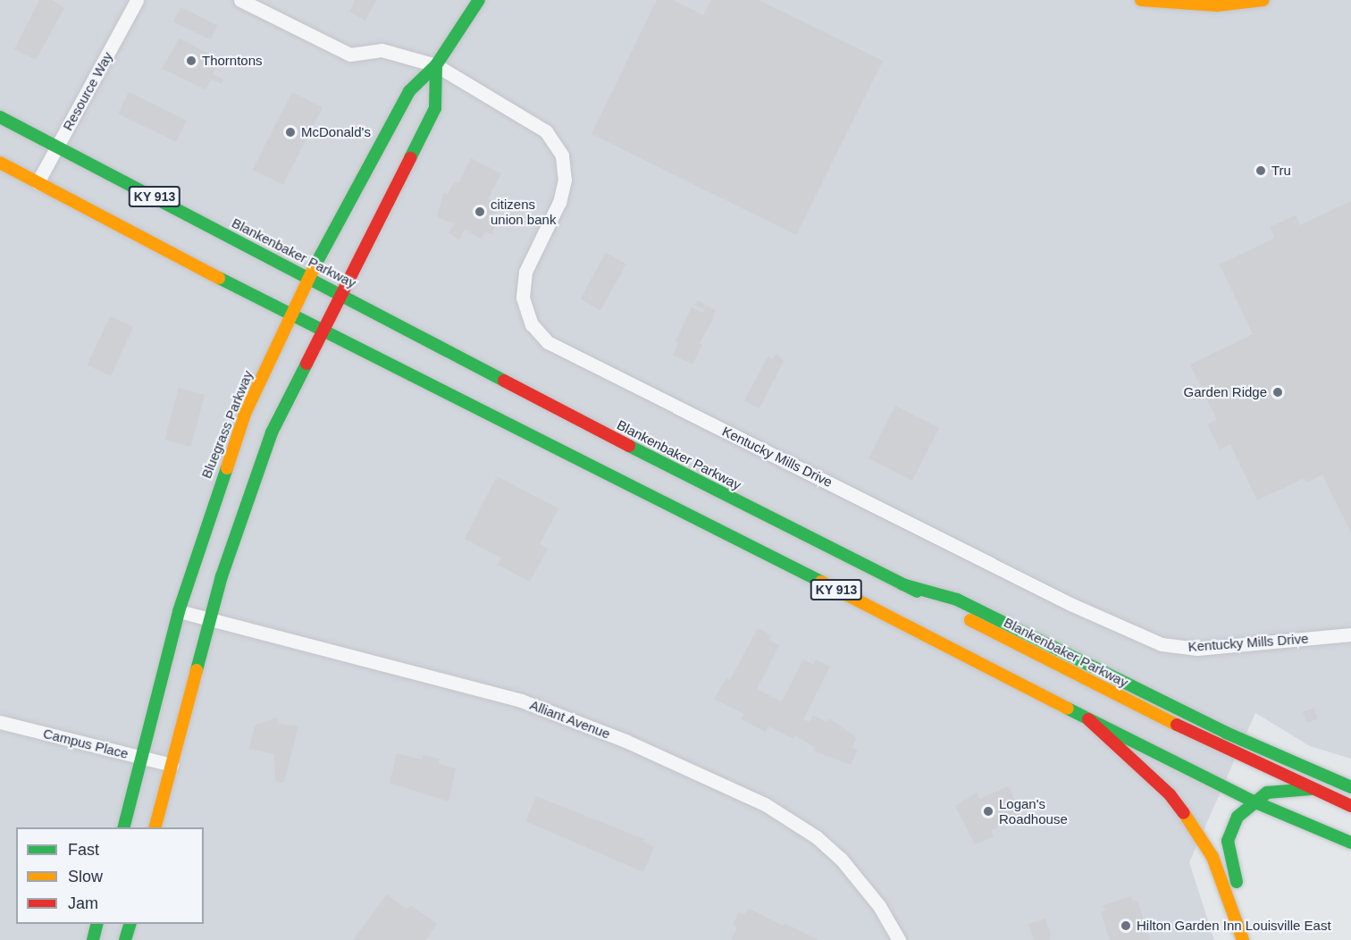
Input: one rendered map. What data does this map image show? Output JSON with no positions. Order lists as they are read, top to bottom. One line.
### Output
{"streets":{"main road":["KY 913","Blankenbaker Parkway","Bluegrass Parkway"],"street":["Resource Way","Kentucky Mills Drive","Alliant Avenue","Campus Place"]},"crossings":[["Resource Way","KY 913"],["Resource Way","Blankenbaker Parkway"],["KY 913","Bluegrass Parkway"],["Blankenbaker Parkway","Bluegrass Parkway"],["Bluegrass Parkway","Kentucky Mills Drive"],["Bluegrass Parkway","Alliant Avenue"],["Bluegrass Parkway","Campus Place"]],"places":["Thorntons","McDonald's","Tru","citizens union bank","Garden Ridge","Logan's Roadhouse","Hilton Garden Inn Louisville East"],"legend":["Fast","Slow","Jam"]}
